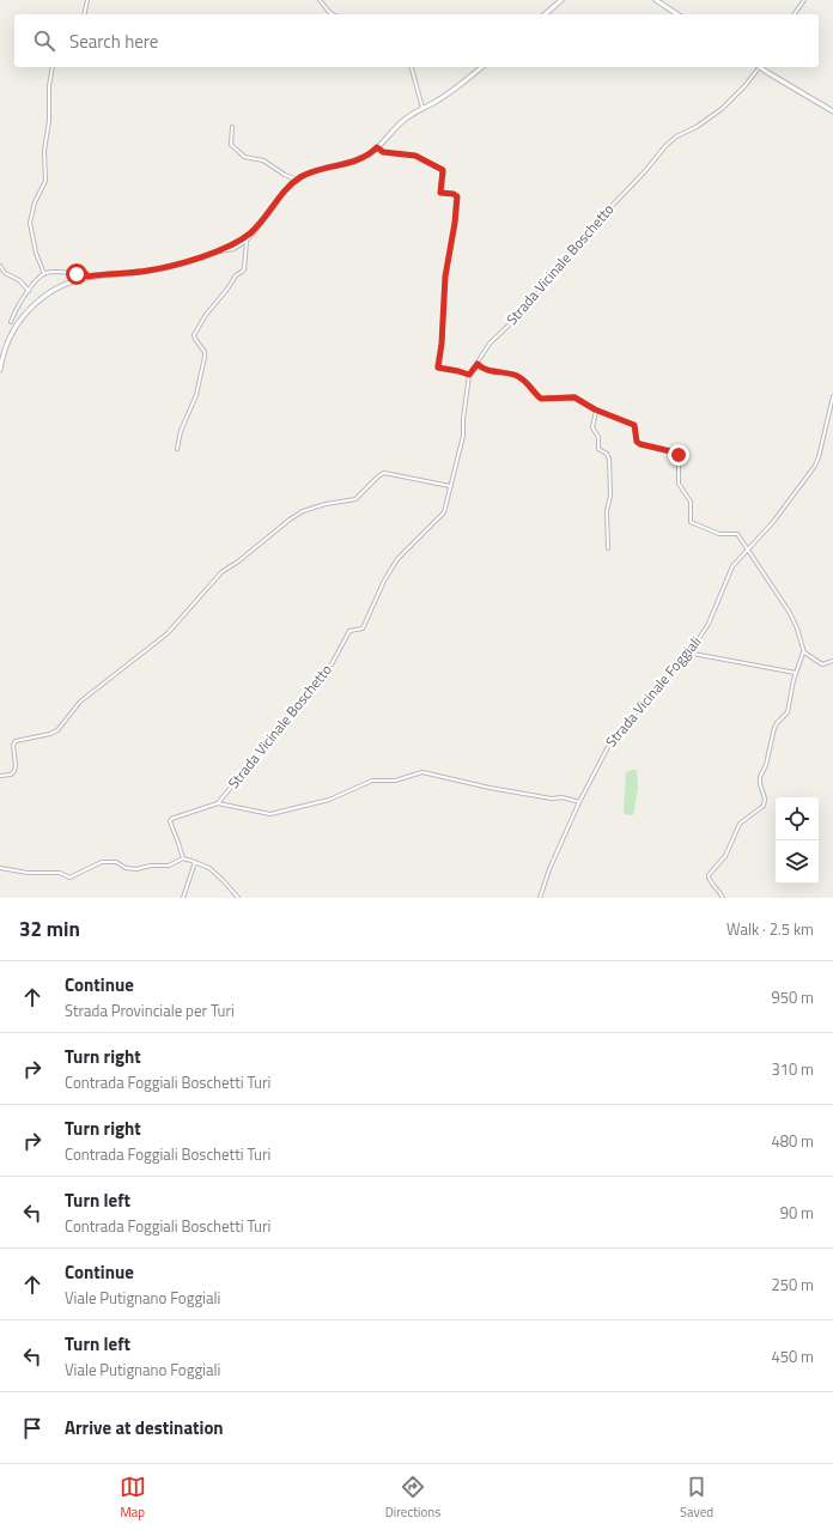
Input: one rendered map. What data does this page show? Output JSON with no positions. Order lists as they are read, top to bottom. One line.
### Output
{"streets":{"street":["Strada Vicinale Boschetto","Strada Vicinale Foggiali"]},"page":{"search":"Search here","heading":["32 min","Walk · 2.5 km"],"list":[["Continue","Strada Provinciale per Turi","950 m"],["Turn right","Contrada Foggiali Boschetti Turi","310 m"],["Turn right","Contrada Foggiali Boschetti Turi","480 m"],["Turn left","Contrada Foggiali Boschetti Turi","90 m"],["Continue","Viale Putignano Foggiali","250 m"],["Turn left","Viale Putignano Foggiali","450 m"],"Arrive at destination"],"nav":["Map","Directions","Saved"]}}
